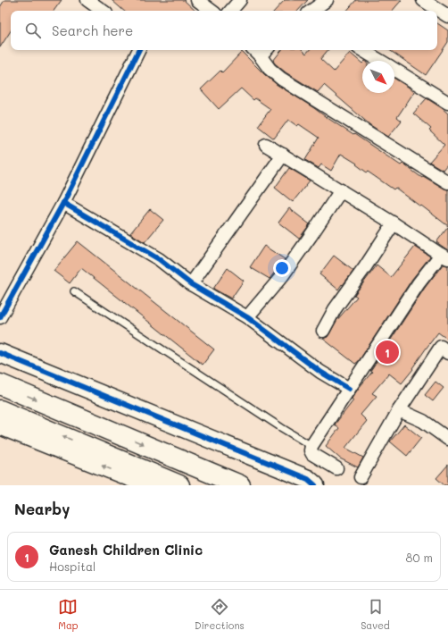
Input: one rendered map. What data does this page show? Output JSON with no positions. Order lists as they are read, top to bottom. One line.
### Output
{"north":"bottom right","page":{"search":"Search here","pins":"1","heading":"Nearby","list":[{"mark":"1","name":"Ganesh Children Clinic","note":"Hospital","value":"80 m"}],"nav":["Map","Directions","Saved"]}}
